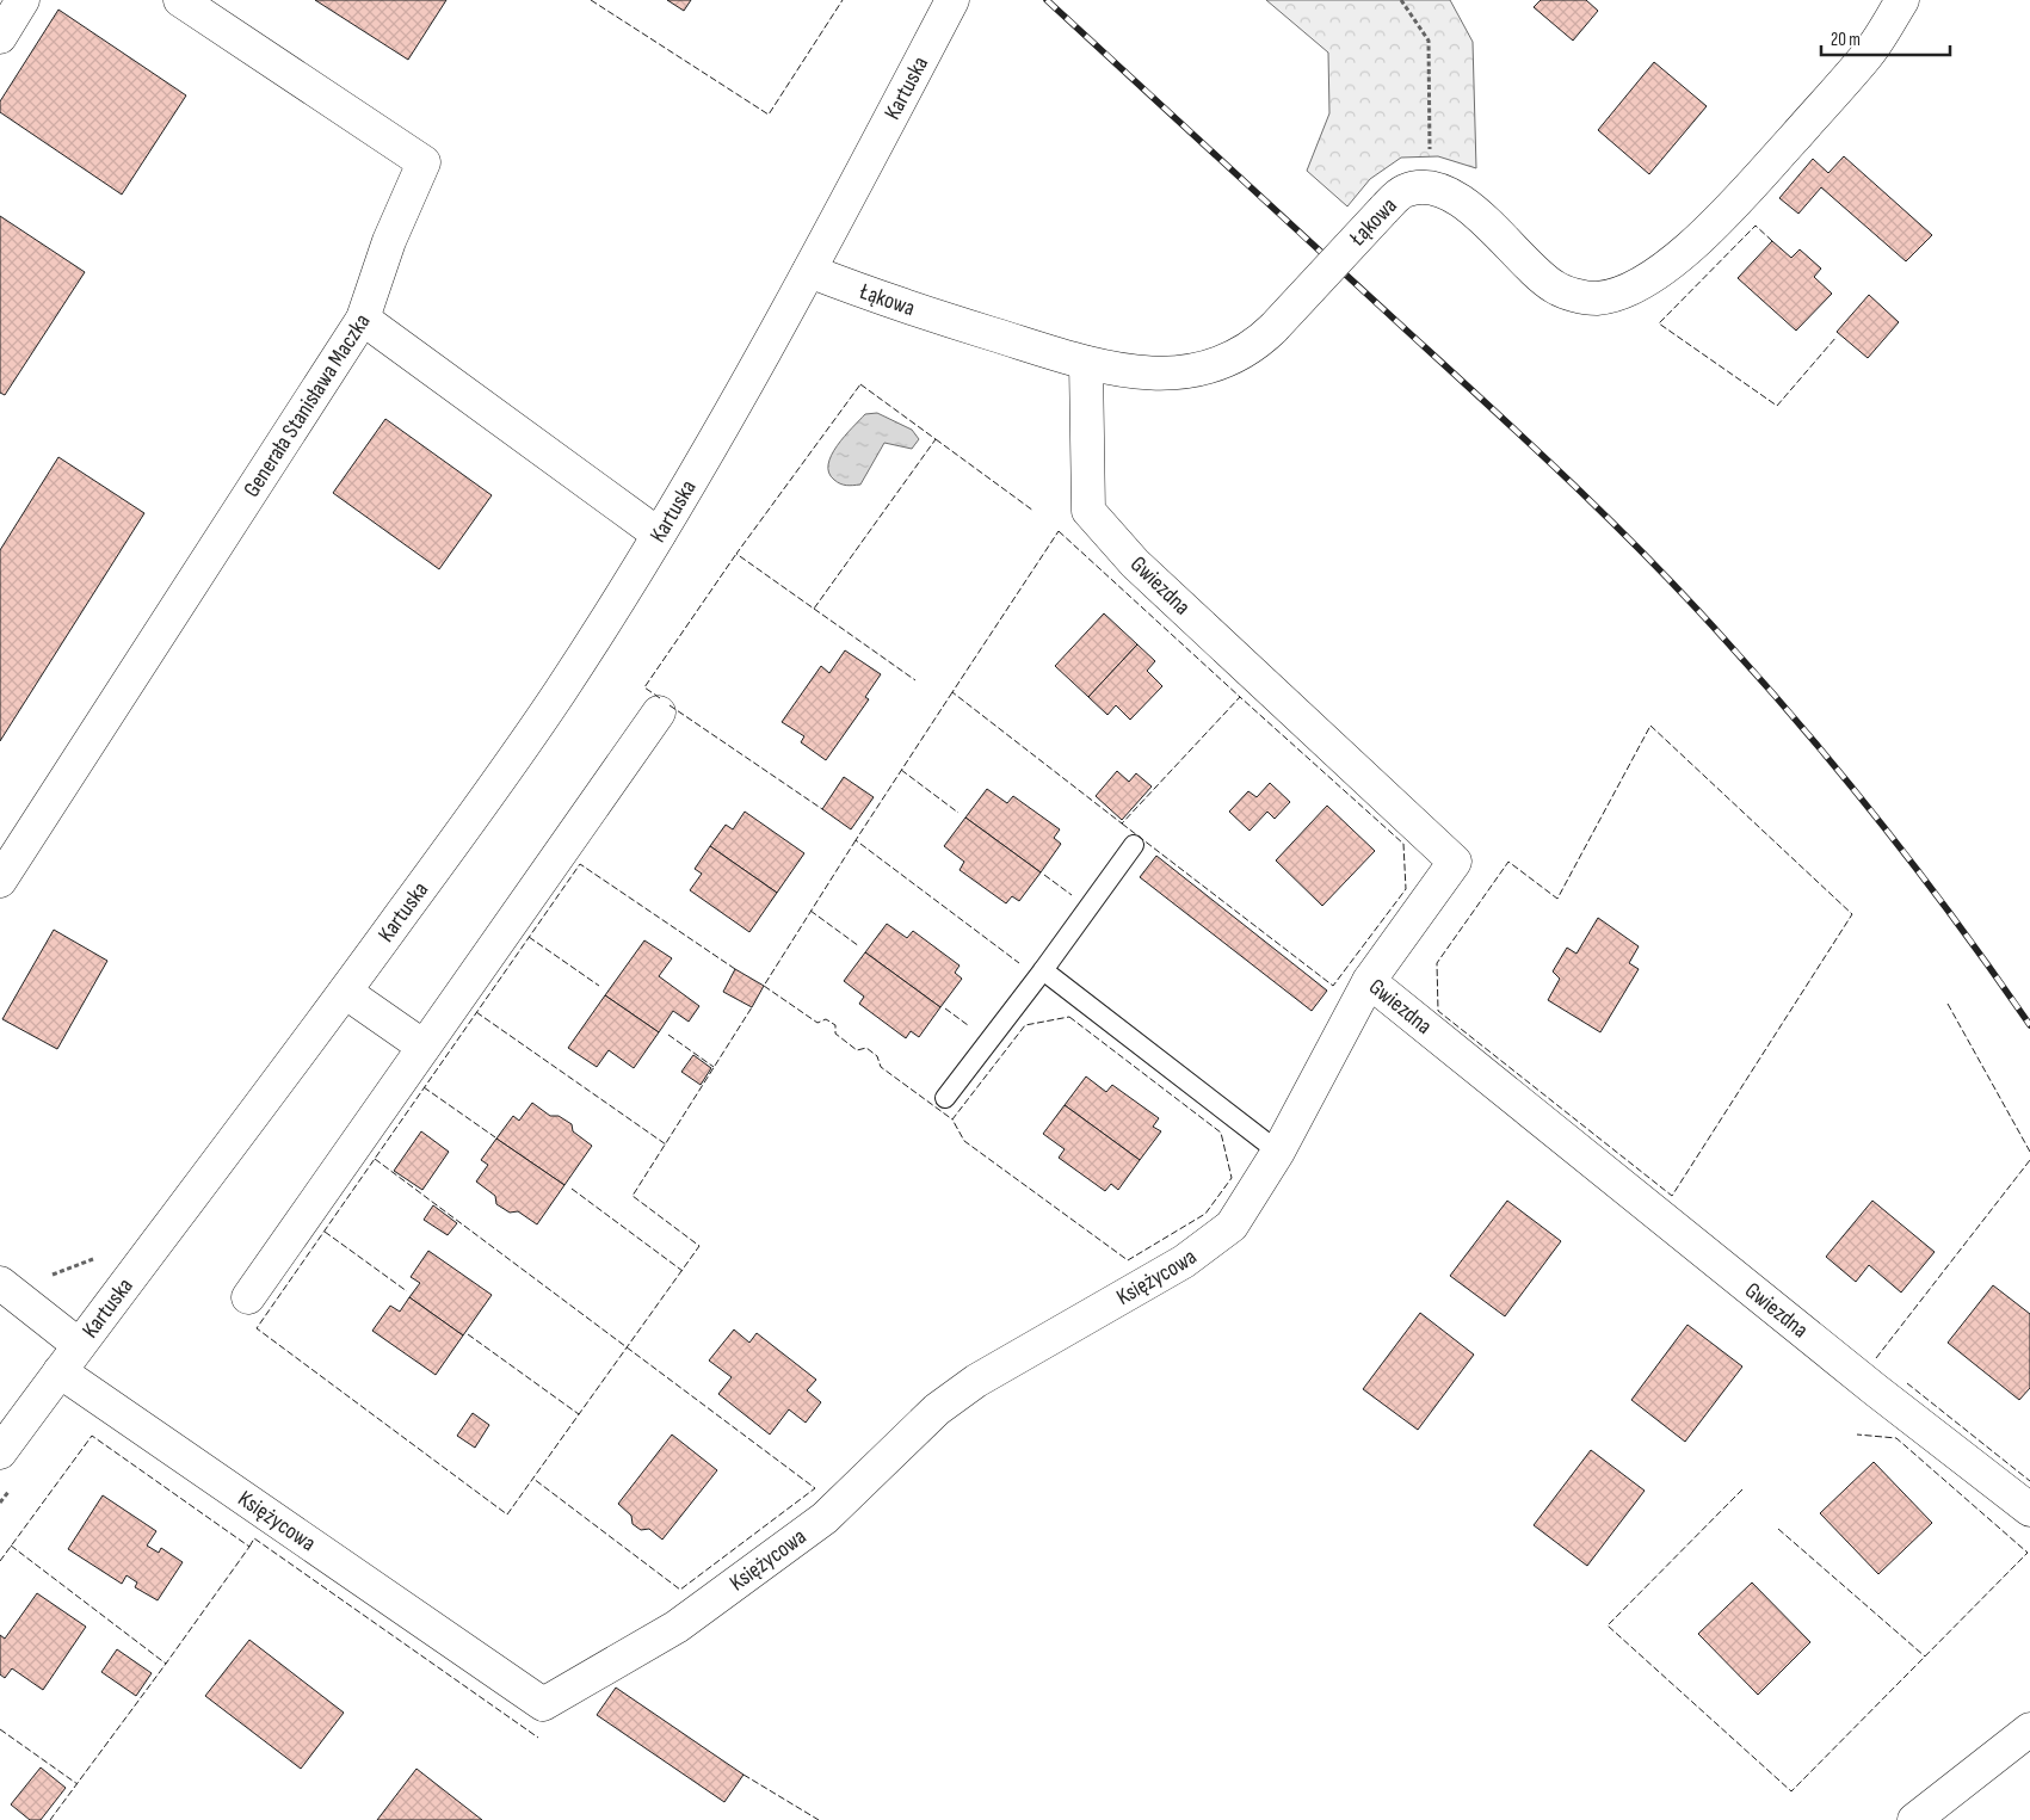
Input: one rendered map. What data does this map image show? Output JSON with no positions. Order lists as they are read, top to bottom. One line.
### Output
{"streets":{"street":["Kartuska","Łąkowa","Generała Stanisława Maczka","Gwiezdna","Księżycowa"]},"crossings":[["Kartuska","Łąkowa"],["Kartuska","Księżycowa"],["Łąkowa","Gwiezdna"],["Gwiezdna","Księżycowa"]],"scale_bar":"20 m"}
